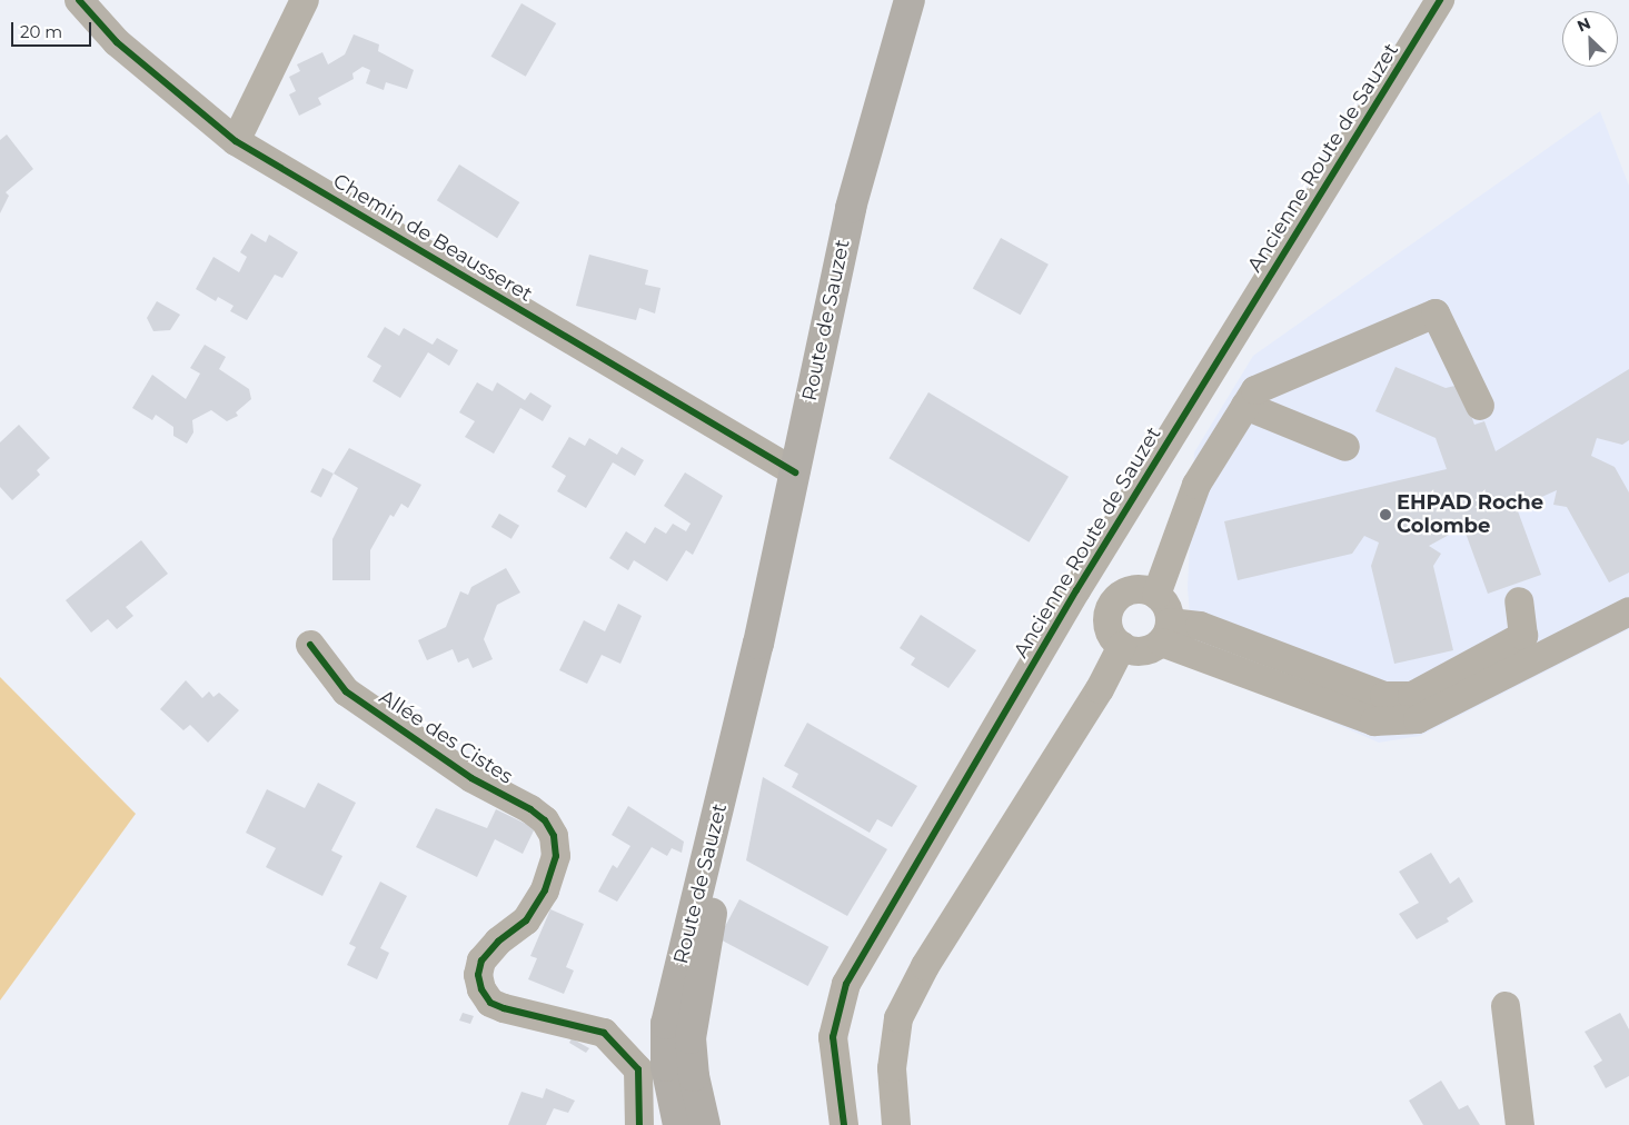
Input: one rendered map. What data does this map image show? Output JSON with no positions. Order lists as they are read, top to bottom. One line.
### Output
{"streets":{"main road":["Route de Sauzet"],"street":["Ancienne Route de Sauzet","Chemin de Beausseret","Allée des Cistes"]},"crossings":[["Chemin de Beausseret","Route de Sauzet"]],"places":["EHPAD Roche Colombe"],"scale_bar":"20 m","north":"top left"}
